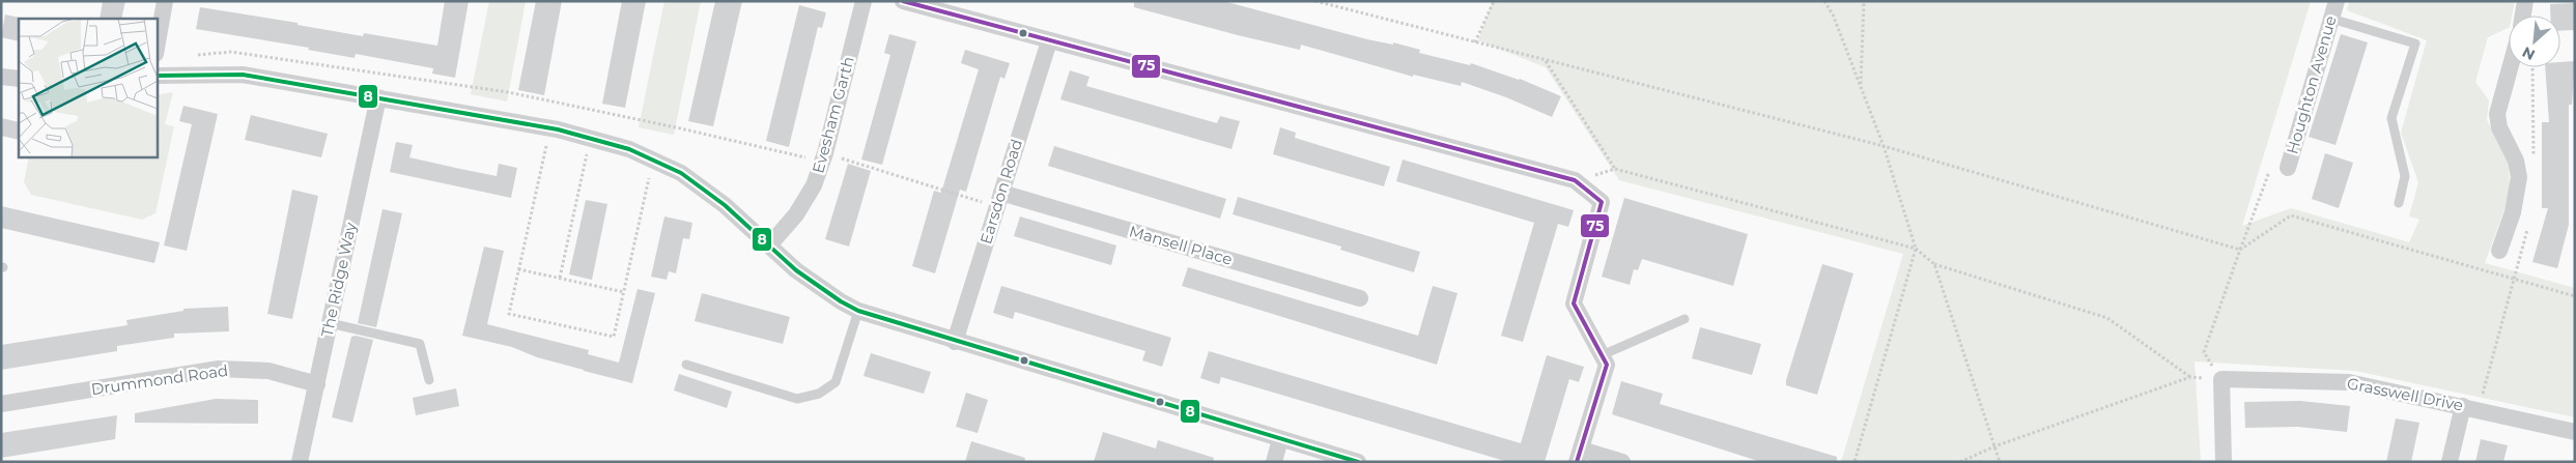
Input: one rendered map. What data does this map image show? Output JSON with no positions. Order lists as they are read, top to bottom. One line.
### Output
{"streets":{"street":["Houghton Avenue","Evesham Garth","Earsdon Road","Mansell Place","The Ridge Way","Drummond Road","Grasswell Drive"]},"crossings":[["Earsdon Road","Mansell Place"],["The Ridge Way","Drummond Road"]],"lines":["transit line 75","transit line 8"],"north":"bottom left"}
